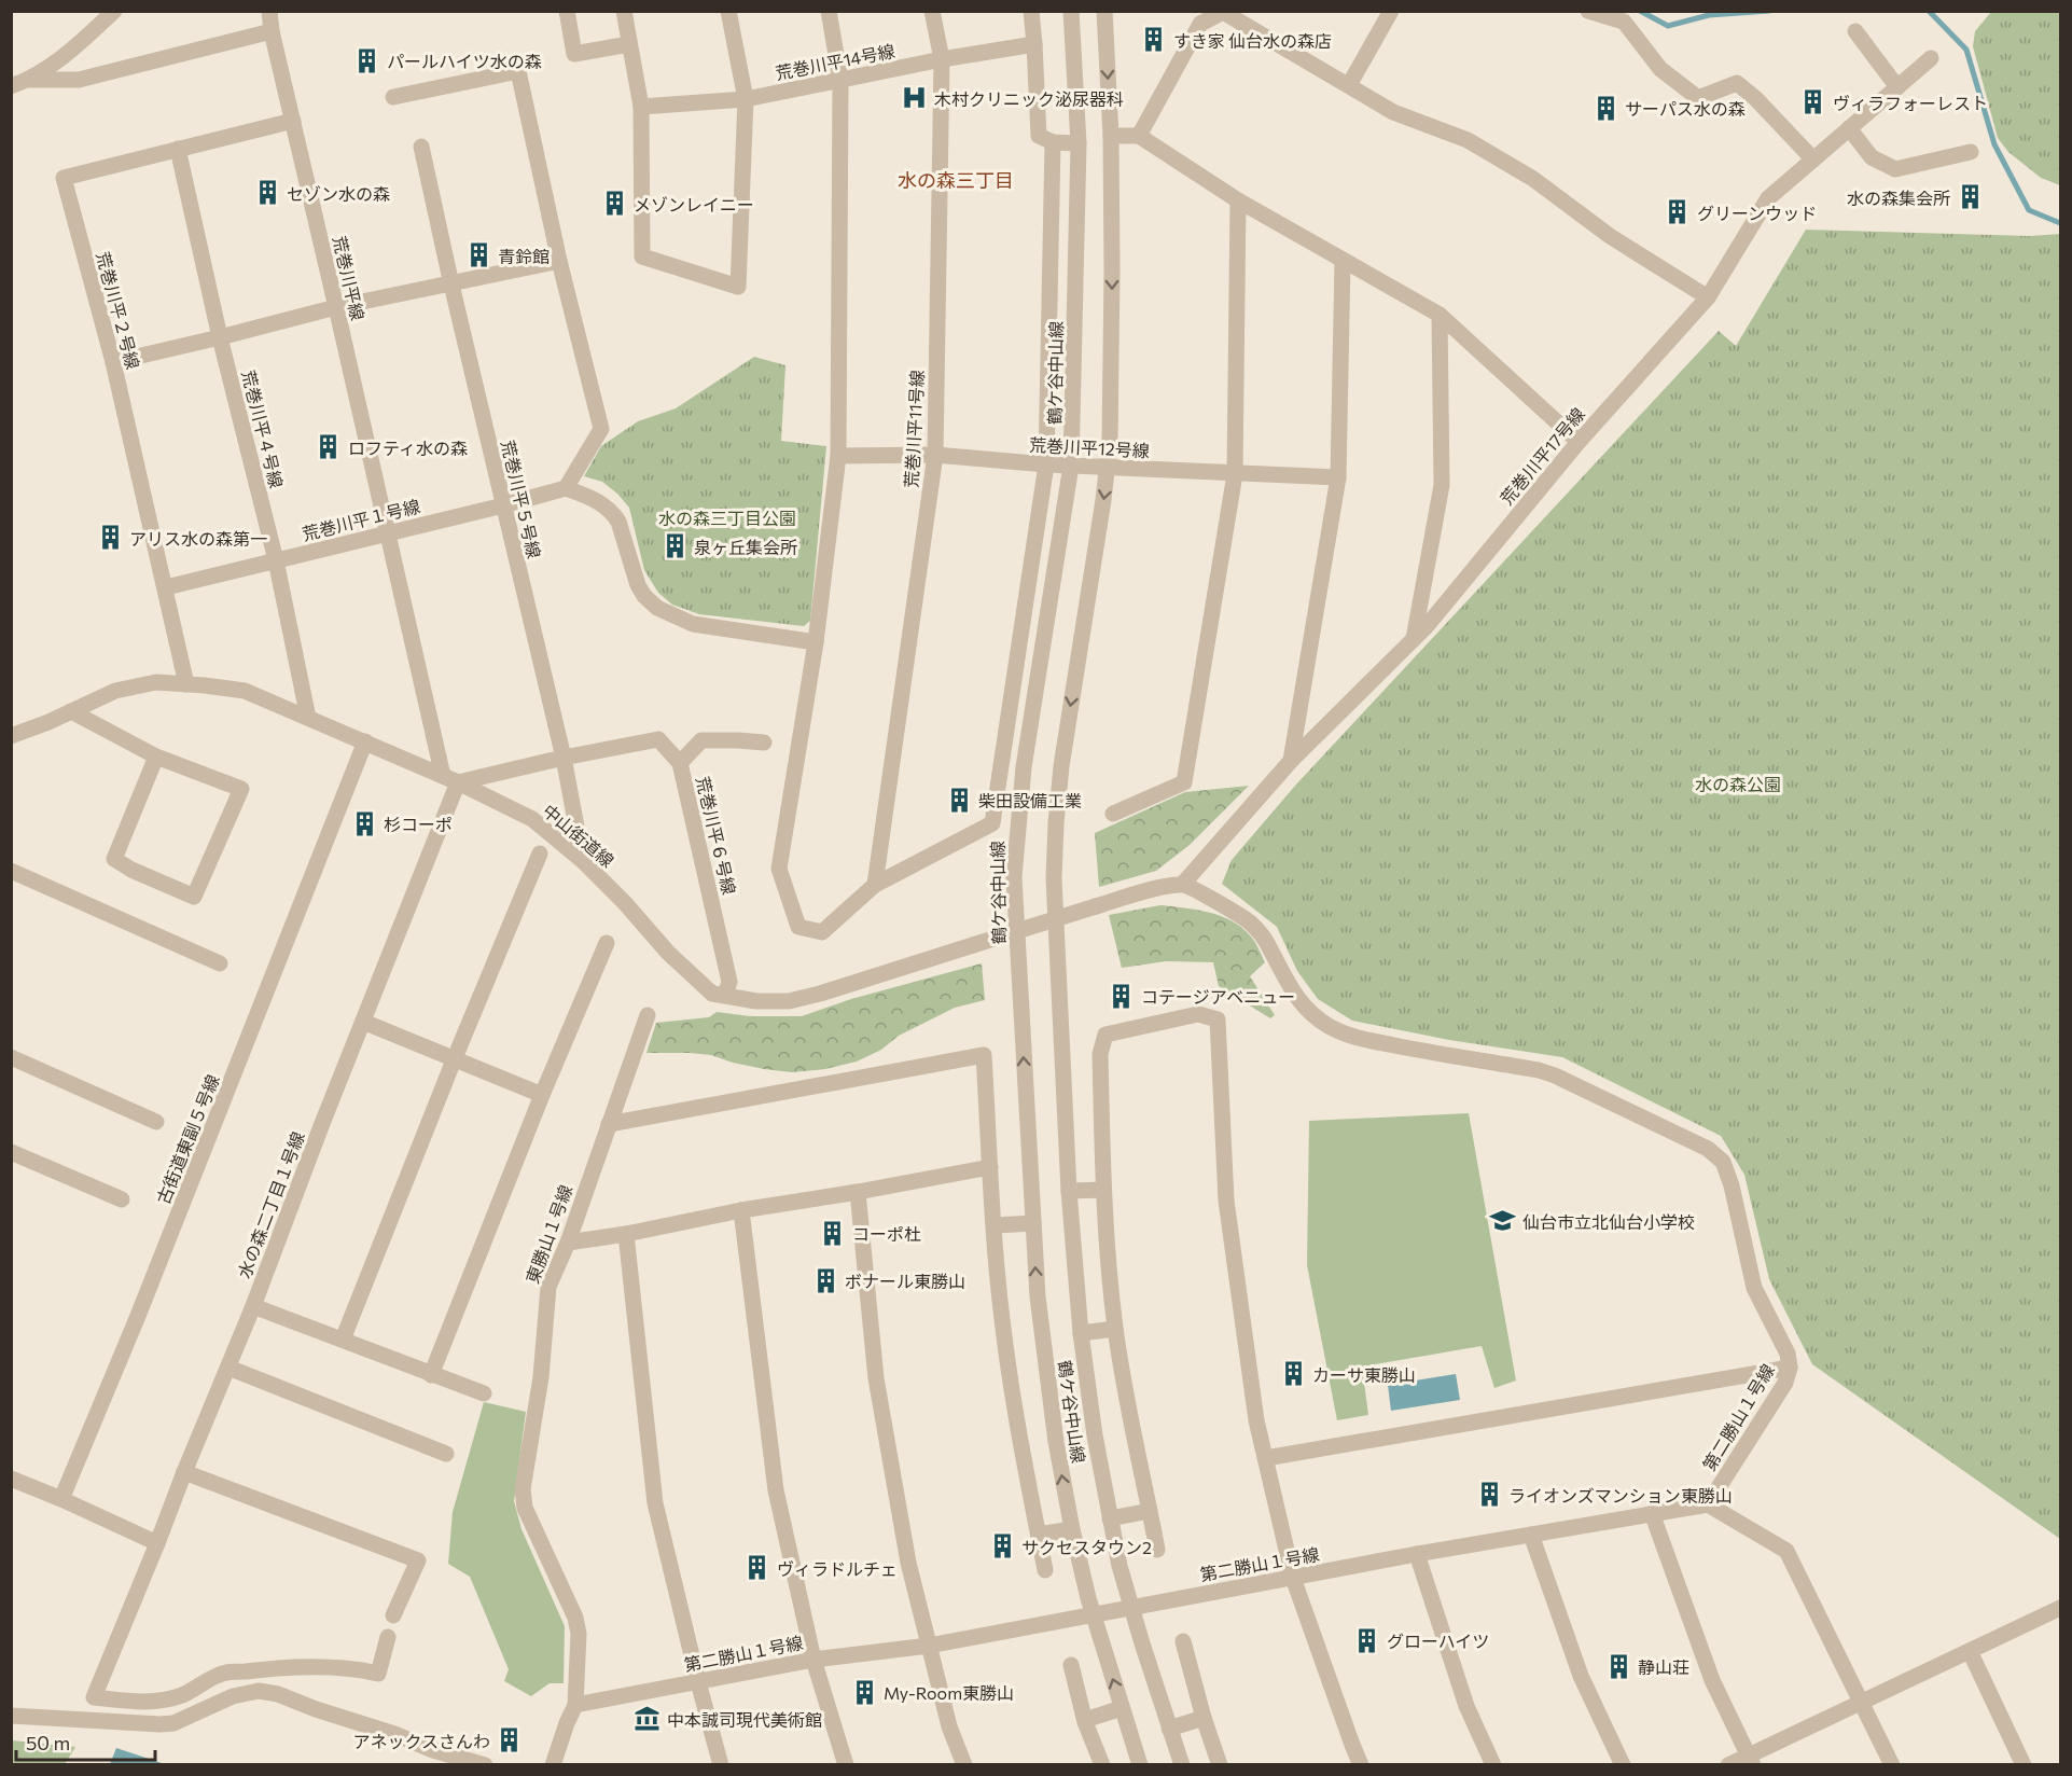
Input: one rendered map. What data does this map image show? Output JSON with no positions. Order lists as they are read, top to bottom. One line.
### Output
{"streets":{"street":["荒巻川平14号線","荒巻川平線","荒巻川平２号線","鶴ケ谷中山線","荒巻川平４号線","荒巻川平11号線","荒巻川平12号線","荒巻川平17号線","荒巻川平５号線","荒巻川平１号線","中山街道線","荒巻川平６号線","古街道東副５号線","水の森二丁目１号線","東勝山１号線","第二勝山１号線"]},"crossings":[["荒巻川平14号線","荒巻川平11号線"],["荒巻川平線","荒巻川平２号線"],["荒巻川平線","荒巻川平１号線"],["荒巻川平線","中山街道線"],["荒巻川平２号線","荒巻川平４号線"],["荒巻川平２号線","荒巻川平１号線"],["荒巻川平２号線","中山街道線"],["鶴ケ谷中山線","荒巻川平12号線"],["鶴ケ谷中山線","第二勝山１号線"],["荒巻川平４号線","荒巻川平１号線"],["荒巻川平４号線","中山街道線"],["荒巻川平11号線","荒巻川平12号線"],["荒巻川平17号線","中山街道線"],["荒巻川平17号線","第二勝山１号線"],["荒巻川平５号線","荒巻川平１号線"],["荒巻川平５号線","中山街道線"],["荒巻川平５号線","荒巻川平６号線"],["中山街道線","荒巻川平６号線"],["中山街道線","古街道東副５号線"],["中山街道線","水の森二丁目１号線"],["中山街道線","第二勝山１号線"],["荒巻川平６号線","水の森二丁目１号線"],["東勝山１号線","第二勝山１号線"]],"districts":["水の森三丁目"],"parks":["水の森三丁目公園","水の森公園"],"places":{"building":["すき家 仙台水の森店","パールハイツ水の森","ヴィラフォーレスト","サーパス水の森","セゾン水の森","水の森集会所","メゾンレイニー","グリーンウッド","青鈴館","ロフティ水の森","アリス水の森第一","泉ヶ丘集会所","柴田設備工業","杉コーポ","コテージアベニュー","コーポ杜","ボナール東勝山","カーサ東勝山","ライオンズマンション東勝山","サクセスタウン2","ヴィラドルチェ","グローハイツ","静山荘","My-Room東勝山","アネックスさんわ"],"hospital":["木村クリニック泌尿器科"],"school or university":["仙台市立北仙台小学校"],"museum":["中本誠司現代美術館"]},"scale_bar":"50 m"}
